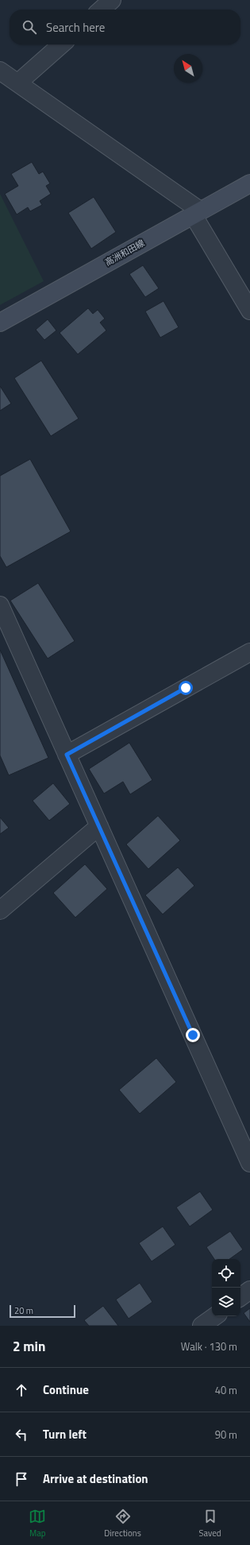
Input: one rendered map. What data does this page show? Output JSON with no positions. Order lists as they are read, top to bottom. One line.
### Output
{"streets":{"main road":["高洲和田線"]},"scale_bar":"20 m","north":"top left","page":{"search":"Search here","scale":"20 m","heading":["2 min","Walk · 130 m"],"list":[["Continue","40 m"],["Turn left","90 m"],"Arrive at destination"],"nav":["Map","Directions","Saved"]}}
